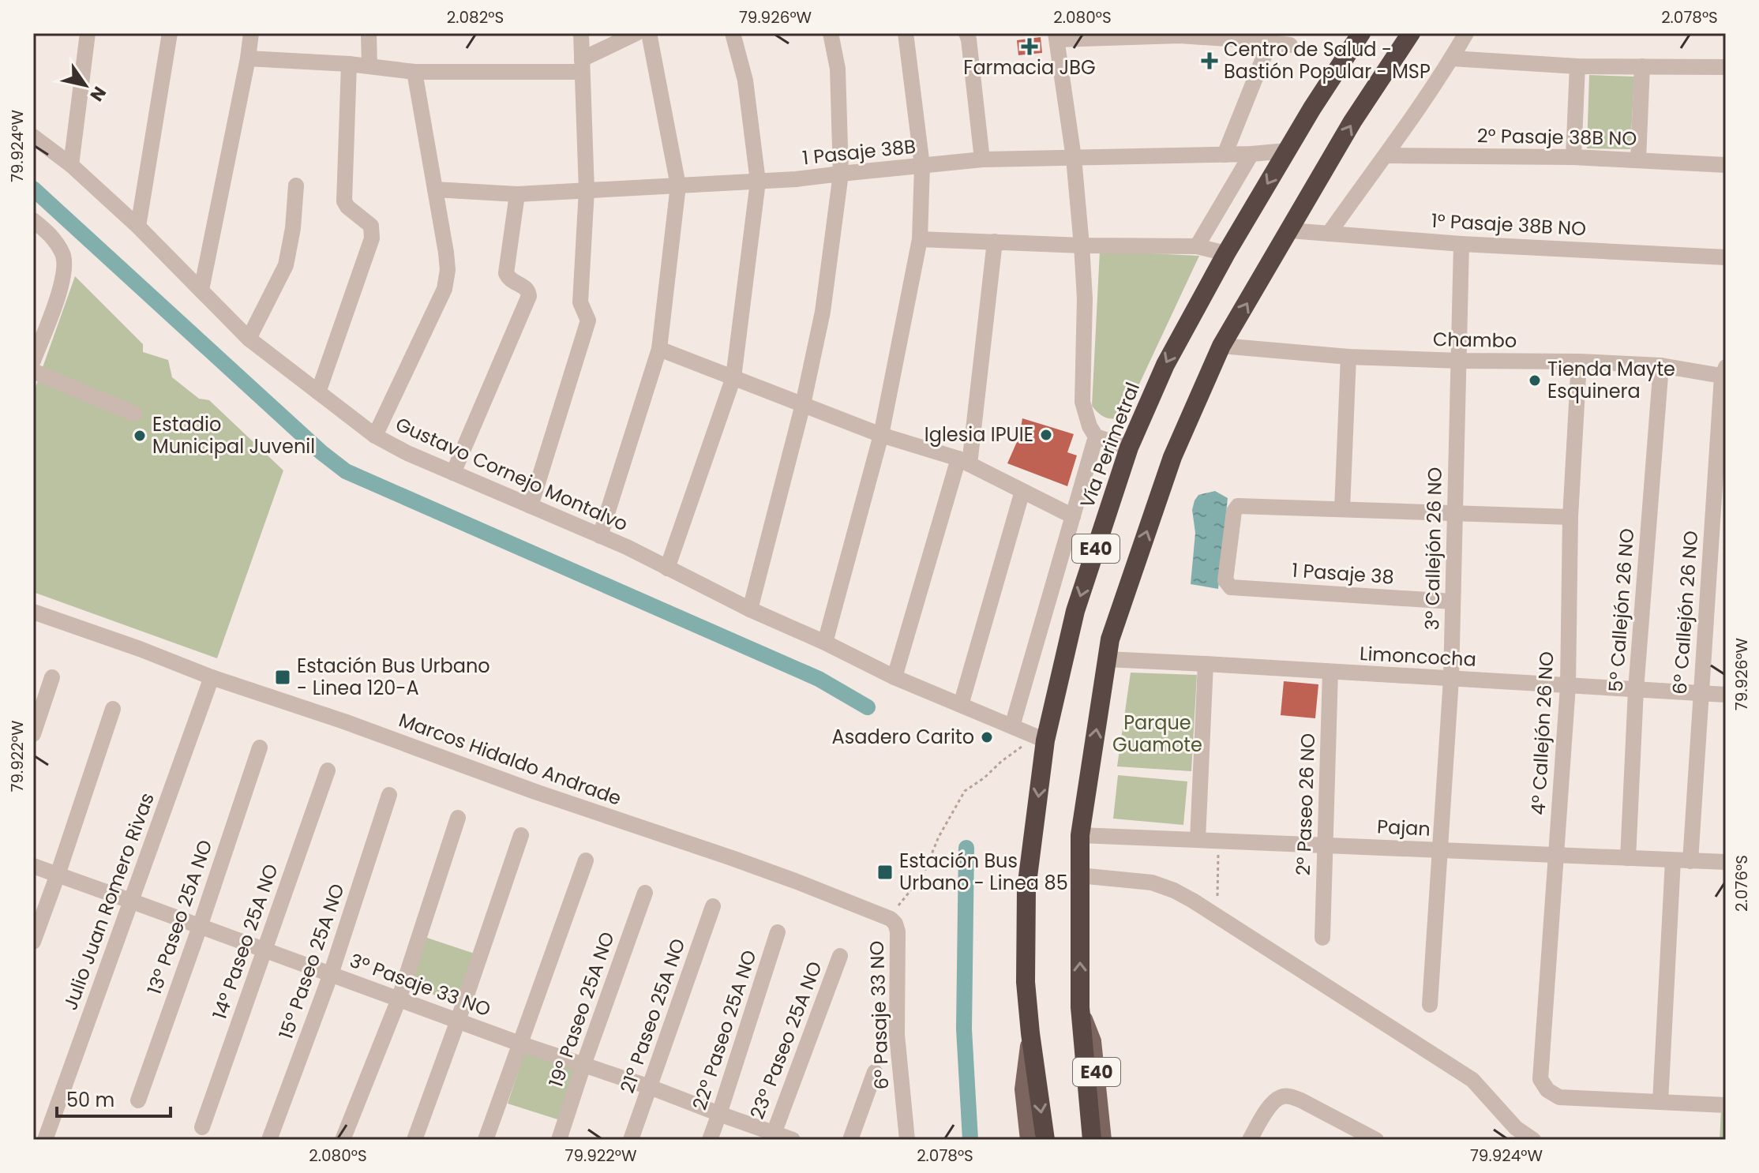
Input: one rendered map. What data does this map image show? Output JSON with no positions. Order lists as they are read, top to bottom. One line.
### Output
{"streets":{"highway":["Vía Perimetral","E40"],"street":["2° Pasaje 38B NO","1 Pasaje 38B","1° Pasaje 38B NO","Chambo","Gustavo Cornejo Montalvo","3º Callejón 26 NO","1 Pasaje 38","5º Callejón 26 NO","6º Callejón 26 NO","Limoncocha","4º Callejón 26 NO","Marcos Hidaldo Andrade","2° Paseo 26 NO","Pajan","Julio Juan Romero Rivas","13º Paseo 25A NO","14º Paseo 25A NO","15º Paseo 25A NO","3º Pasaje 33 NO","19º Paseo 25A NO","6º Pasaje 33 NO","21º Paseo 25A NO","22º Paseo 25A NO","23º Paseo 25A NO"]},"crossings":[["1 Pasaje 38B","Vía Perimetral"],["1° Pasaje 38B NO","E40"],["1° Pasaje 38B NO","3º Callejón 26 NO"],["Chambo","E40"],["Chambo","3º Callejón 26 NO"],["Chambo","5º Callejón 26 NO"],["Chambo","6º Callejón 26 NO"],["Chambo","4º Callejón 26 NO"],["Vía Perimetral","Gustavo Cornejo Montalvo"],["E40","Limoncocha"],["E40","Pajan"],["3º Callejón 26 NO","1 Pasaje 38"],["3º Callejón 26 NO","Limoncocha"],["3º Callejón 26 NO","Pajan"],["5º Callejón 26 NO","Limoncocha"],["5º Callejón 26 NO","Pajan"],["6º Callejón 26 NO","Limoncocha"],["6º Callejón 26 NO","Pajan"],["Limoncocha","4º Callejón 26 NO"],["Limoncocha","2° Paseo 26 NO"],["4º Callejón 26 NO","Pajan"],["Marcos Hidaldo Andrade","Julio Juan Romero Rivas"],["Marcos Hidaldo Andrade","6º Pasaje 33 NO"],["2° Paseo 26 NO","Pajan"],["Julio Juan Romero Rivas","3º Pasaje 33 NO"],["13º Paseo 25A NO","3º Pasaje 33 NO"],["14º Paseo 25A NO","3º Pasaje 33 NO"],["15º Paseo 25A NO","3º Pasaje 33 NO"],["3º Pasaje 33 NO","19º Paseo 25A NO"],["3º Pasaje 33 NO","21º Paseo 25A NO"],["3º Pasaje 33 NO","22º Paseo 25A NO"],["3º Pasaje 33 NO","23º Paseo 25A NO"]],"parks":["Parque Guamote"],"places":{"health":["Farmacia JBG","Centro de Salud - Bastión Popular - MSP"],"other":["Tienda Mayte Esquinera","Iglesia IPUIE","Estadio Municipal Juvenil","Asadero Carito"],"transit":["Estación Bus Urbano - Linea 120-A","Estación Bus Urbano - Linea 85"]},"scale_bar":"50 m","north":"bottom right","coordinates":["2.082°S","79.926°W","2.080°S","2.078°S","79.924°W","79.922°W","2.076°S"]}
